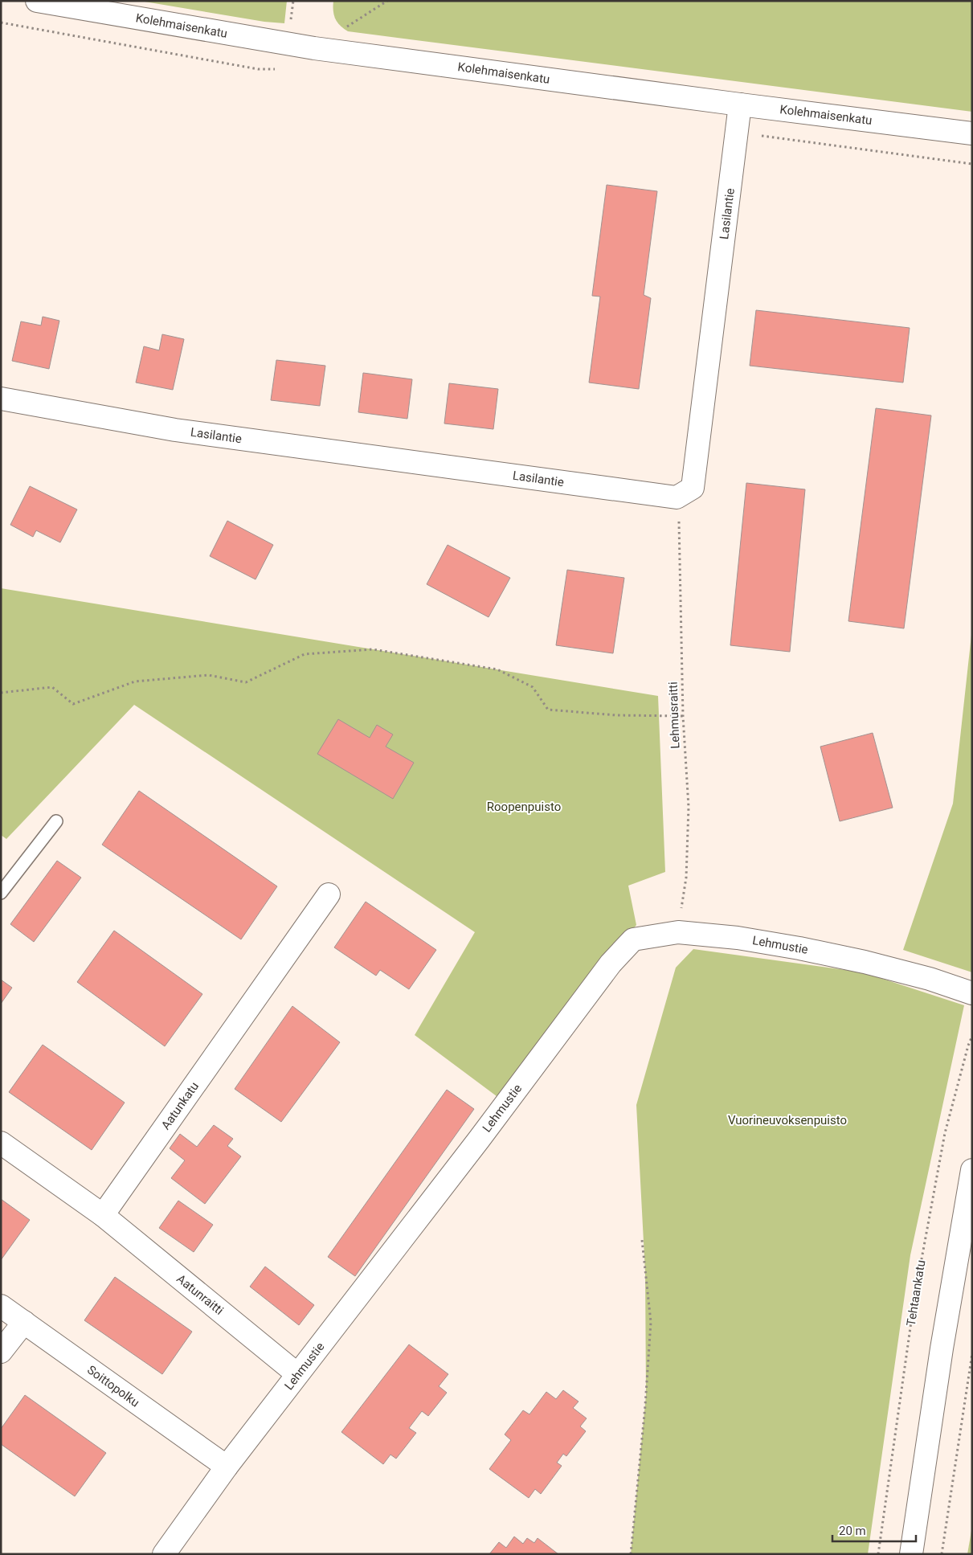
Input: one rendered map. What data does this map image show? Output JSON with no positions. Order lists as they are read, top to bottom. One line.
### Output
{"streets":{"street":["Kolehmaisenkatu","Lasilantie","Lehmustie","Aatunkatu","Aatunraitti","Soittopolku"],"path":["Lehmusraitti","Tehtaankatu"]},"crossings":[["Kolehmaisenkatu","Lasilantie"],["Lasilantie","Lehmusraitti"],["Lehmusraitti","Lehmustie"],["Lehmustie","Aatunraitti"],["Lehmustie","Soittopolku"],["Aatunkatu","Aatunraitti"]],"parks":["Roopenpuisto","Vuorineuvoksenpuisto"],"scale_bar":"20 m"}
